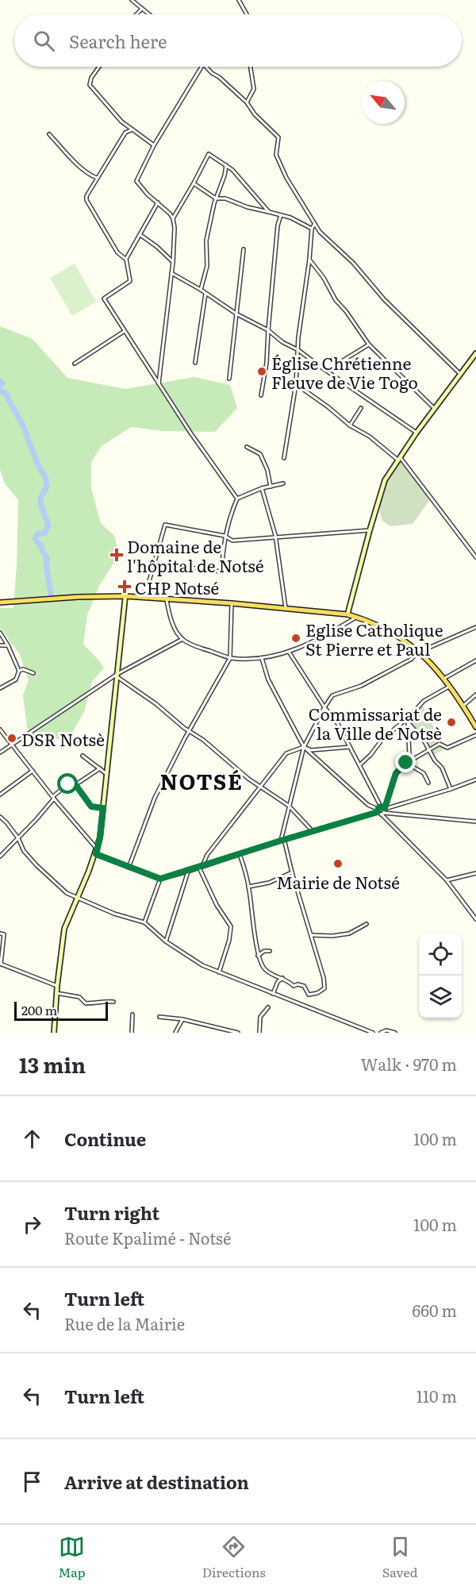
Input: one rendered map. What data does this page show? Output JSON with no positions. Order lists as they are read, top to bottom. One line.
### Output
{"districts":["NOTSÉ"],"places":{"other":["Église Chrétienne Fleuve de Vie Togo","Eglise Catholique St Pierre et Paul","Commissariat de la Ville de Notsè","DSR Notsè","Mairie de Notsé"],"health":["Domaine de l'hôpital de Notsé","CHP Notsé"]},"scale_bar":"200 m","north":"top left","page":{"search":"Search here","scale":"200 m","heading":["13 min","Walk · 970 m"],"list":[["Continue","100 m"],["Turn right","Route Kpalimé - Notsé","100 m"],["Turn left","Rue de la Mairie","660 m"],["Turn left","110 m"],"Arrive at destination"],"nav":["Map","Directions","Saved"]}}
